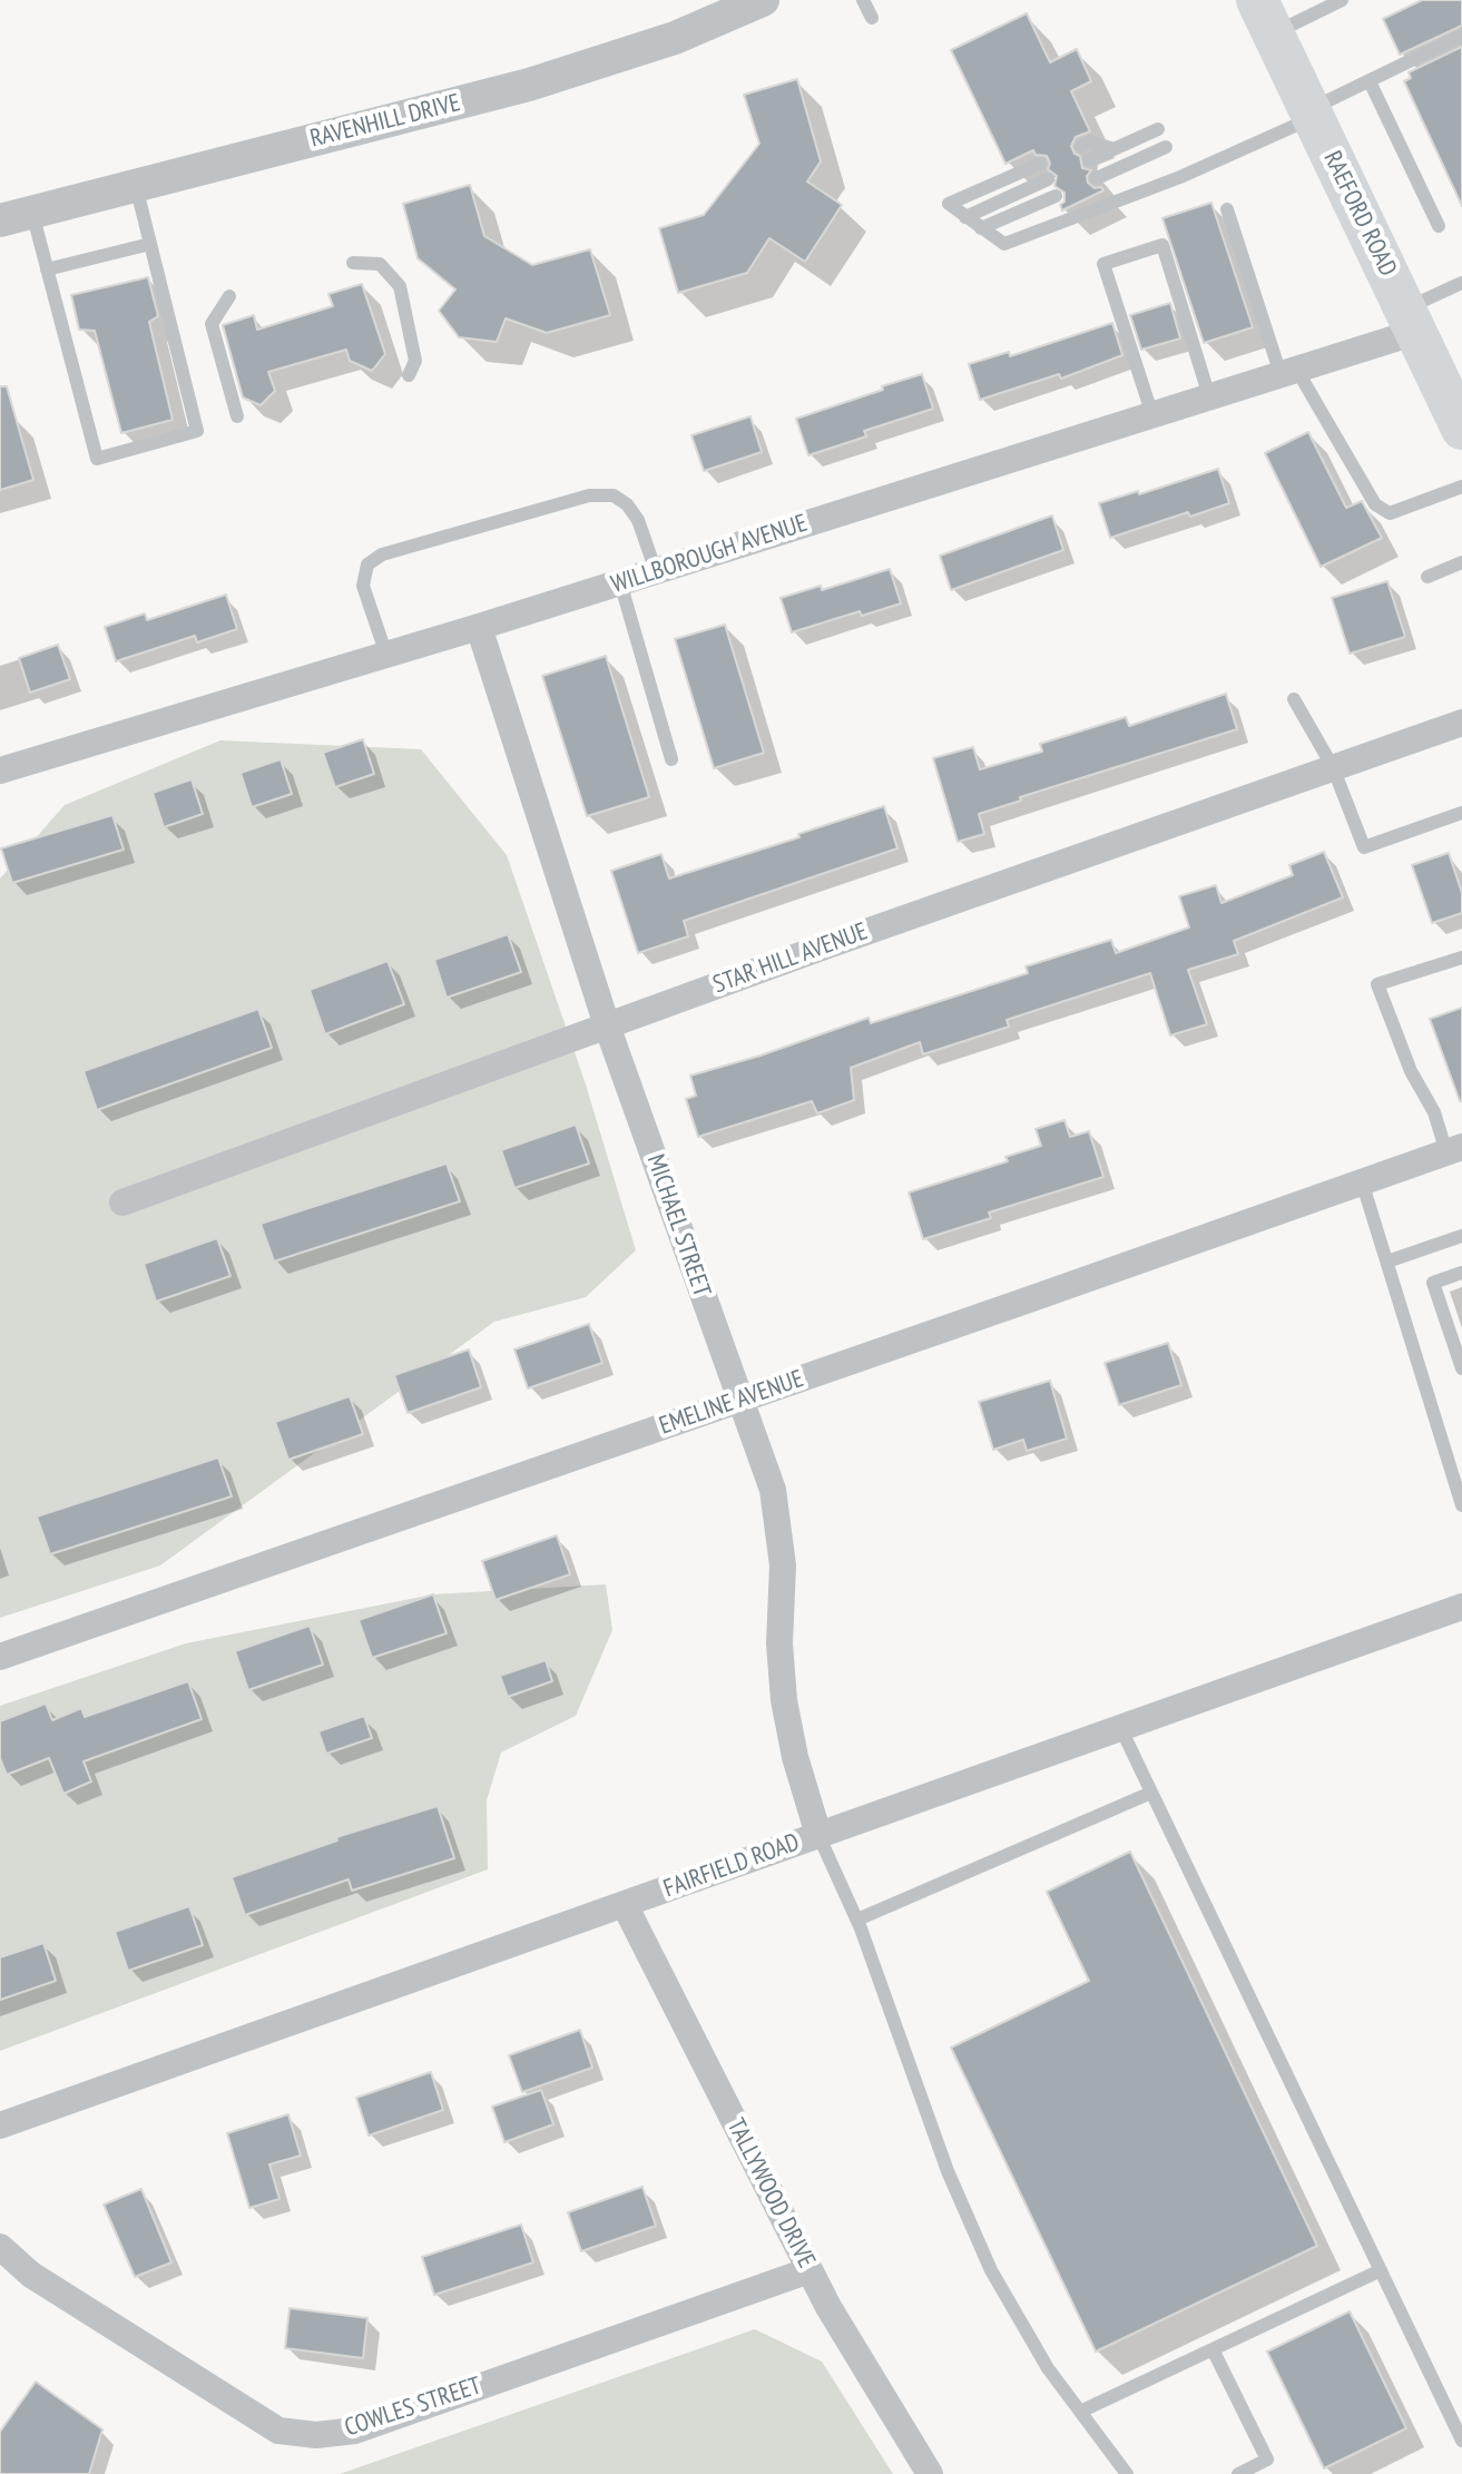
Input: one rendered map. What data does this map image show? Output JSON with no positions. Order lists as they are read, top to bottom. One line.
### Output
{"streets":{"main road":["RAEFORD ROAD"],"street":["RAVENHILL DRIVE","WILLBOROUGH AVENUE","STAR HILL AVENUE","MICHAEL STREET","EMELINE AVENUE","FAIRFIELD ROAD","TALLYWOOD DRIVE","COWLES STREET"]},"crossings":[["RAEFORD ROAD","WILLBOROUGH AVENUE"],["WILLBOROUGH AVENUE","MICHAEL STREET"],["STAR HILL AVENUE","MICHAEL STREET"],["MICHAEL STREET","EMELINE AVENUE"],["MICHAEL STREET","FAIRFIELD ROAD"],["FAIRFIELD ROAD","TALLYWOOD DRIVE"],["TALLYWOOD DRIVE","COWLES STREET"]]}
